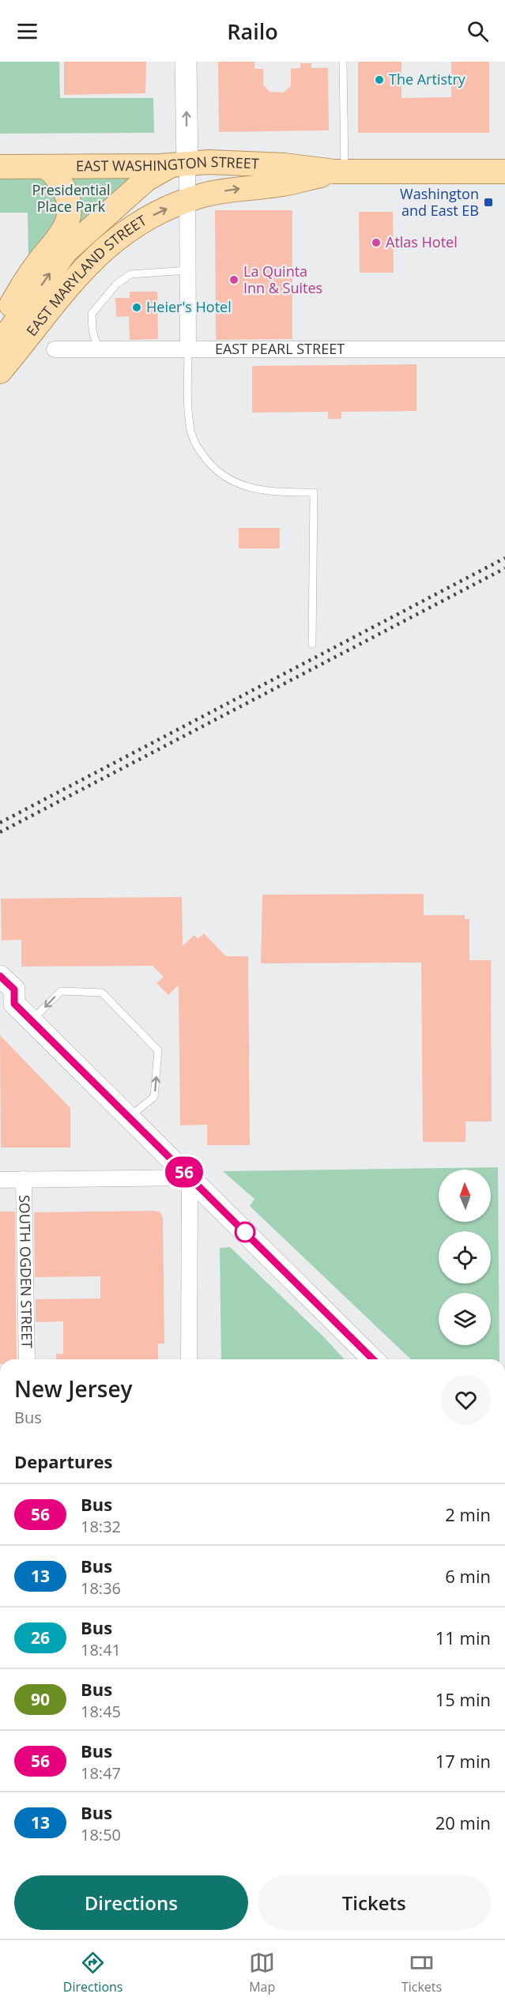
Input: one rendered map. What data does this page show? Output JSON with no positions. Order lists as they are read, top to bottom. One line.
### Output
{"streets":{"main road":["EAST WASHINGTON STREET","EAST MARYLAND STREET"],"street":["EAST PEARL STREET","SOUTH OGDEN STREET"]},"crossings":[["EAST WASHINGTON STREET","EAST MARYLAND STREET"]],"parks":["Presidential Place Park"],"places":{"other":["The Artistry","Atlas Hotel","La Quinta Inn & Suites","Heier's Hotel"],"transit":["Washington and East EB"]},"lines":["bus line 56"],"north":"top","page":{"header":"Railo","on_map":"56","heading":[["New Jersey","Bus"],"Departures"],"list":[{"mark":"56","name":"Bus","note":"18:32","value":"2 min"},{"mark":"13","name":"Bus","note":"18:36","value":"6 min"},{"mark":"26","name":"Bus","note":"18:41","value":"11 min"},{"mark":"90","name":"Bus","note":"18:45","value":"15 min"},{"mark":"56","name":"Bus","note":"18:47","value":"17 min"},{"mark":"13","name":"Bus","note":"18:50","value":"20 min"}],"buttons":["Directions","Tickets"],"tabs":["Directions","Map","Tickets"]}}
